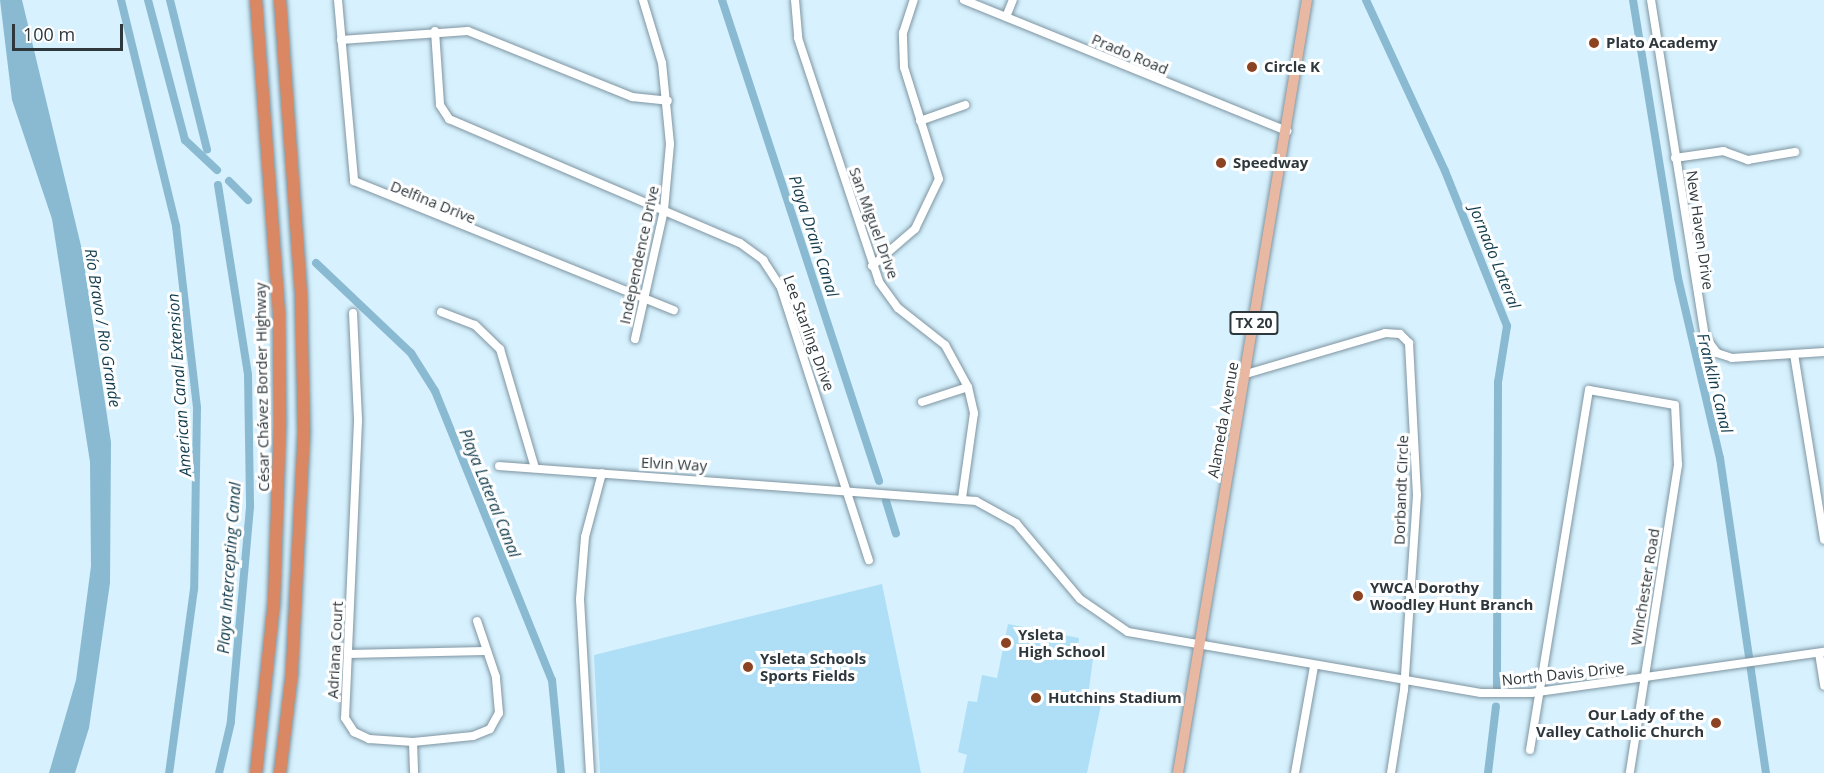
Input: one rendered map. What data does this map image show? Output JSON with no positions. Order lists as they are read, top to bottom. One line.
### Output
{"streets":{"highway":["César Chávez Border Highway"],"main road":["TX 20","Alameda Avenue"],"street":["Prado Road","Delfina Drive","San Miguel Drive","New Haven Drive","Independence Drive","Lee Starling Drive","Elvin Way","Dorbandt Circle","Winchester Road","Adriana Court","North Davis Drive"]},"crossings":[["Prado Road","Alameda Avenue"],["Delfina Drive","Independence Drive"],["San Miguel Drive","Elvin Way"],["San Miguel Drive","North Davis Drive"],["Independence Drive","Lee Starling Drive"],["Lee Starling Drive","Elvin Way"],["Alameda Avenue","Dorbandt Circle"],["Alameda Avenue","North Davis Drive"],["Elvin Way","North Davis Drive"],["Dorbandt Circle","North Davis Drive"],["Winchester Road","North Davis Drive"]],"water":["Playa Drain Canal","Jornado Lateral","Río Bravo / Rio Grande","Franklin Canal","American Canal Extension","Playa Lateral Canal","Playa Intercepting Canal"],"places":["Plato Academy","Circle K","Speedway","YWCA Dorothy Woodley Hunt Branch","Ysleta High School","Ysleta Schools Sports Fields","Hutchins Stadium","Our Lady of the Valley Catholic Church"],"scale_bar":"100 m"}
